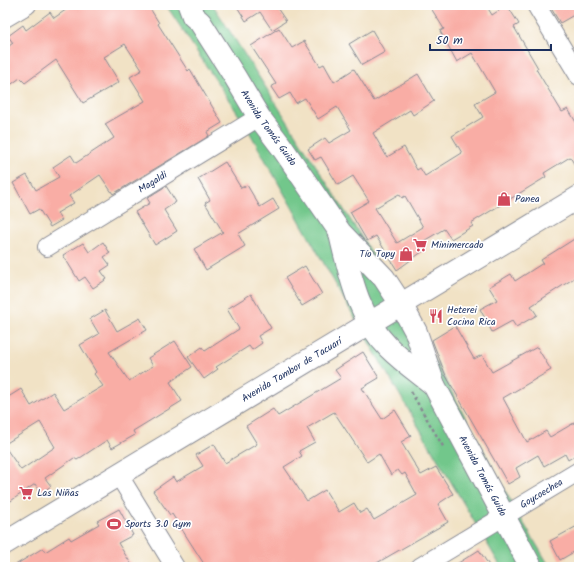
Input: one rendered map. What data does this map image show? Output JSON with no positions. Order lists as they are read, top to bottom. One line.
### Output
{"streets":{"main road":["Avenida Tomás Guido","Avenida Tambor de Tacuarí"],"street":["Magaldi","Goycoechea"]},"crossings":[["Avenida Tomás Guido","Magaldi"],["Avenida Tomás Guido","Avenida Tambor de Tacuarí"],["Avenida Tomás Guido","Goycoechea"]],"places":{"shop":["Panea","Tío Topy"],"supermarket":["Minimercado","Las Niñas"],"restaurant":["Heterei Cocina Rica"],"sports":["Sports 3.0 Gym"]},"scale_bar":"50 m"}
